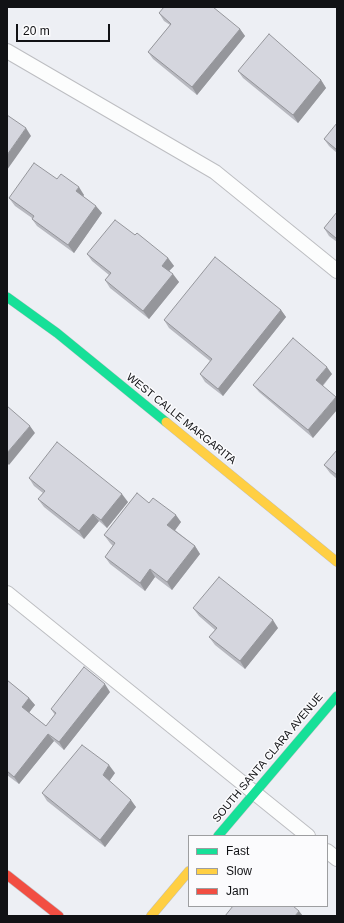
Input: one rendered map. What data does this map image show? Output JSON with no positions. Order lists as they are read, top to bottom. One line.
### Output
{"streets":{"street":["WEST CALLE MARGARITA","SOUTH SANTA CLARA AVENUE"]},"legend":["Fast","Slow","Jam"],"scale_bar":"20 m"}
